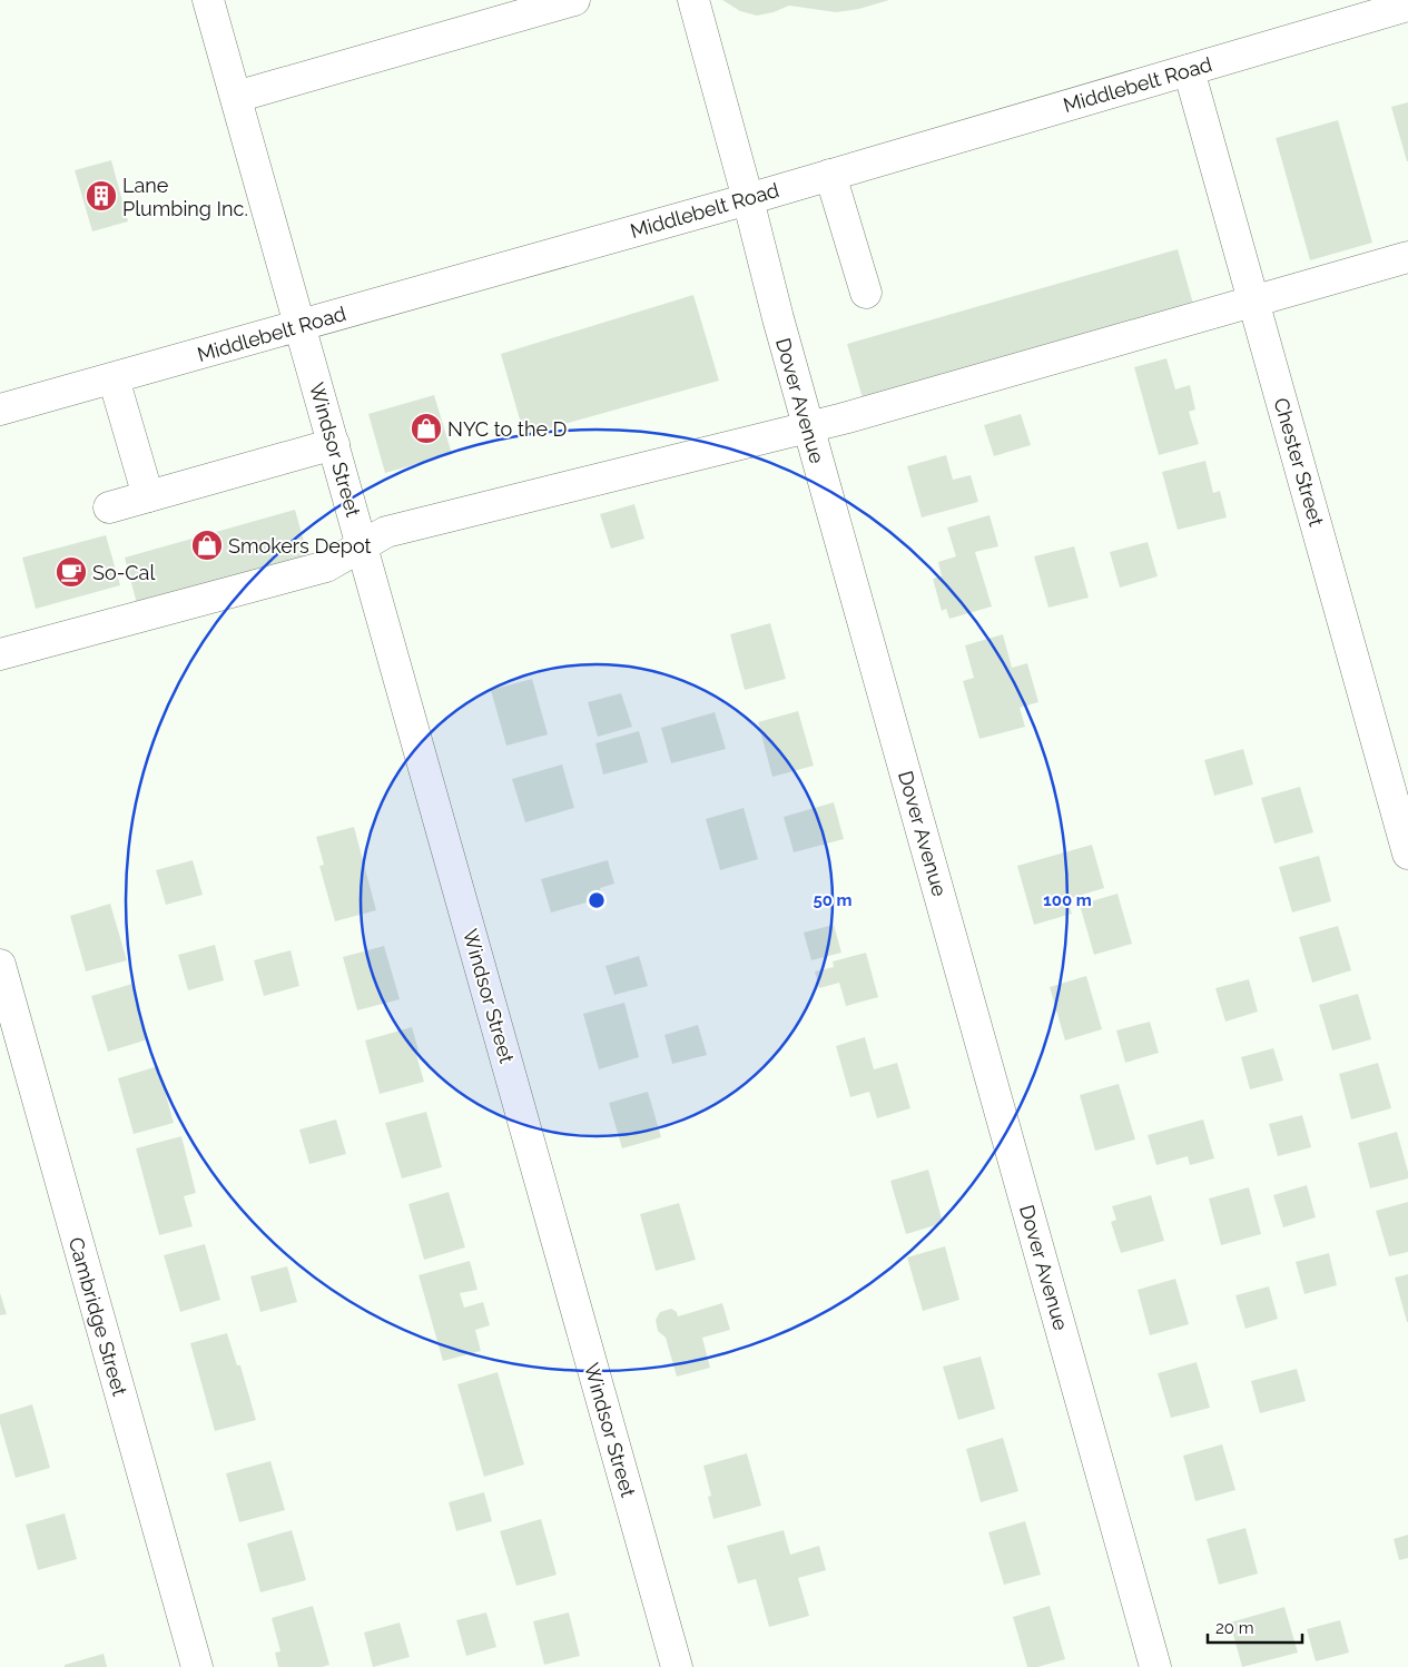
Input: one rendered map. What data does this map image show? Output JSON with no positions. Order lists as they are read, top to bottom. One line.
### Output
{"streets":{"street":["Middlebelt Road","Dover Avenue","Windsor Street","Chester Street","Cambridge Street"]},"crossings":[["Middlebelt Road","Dover Avenue"],["Middlebelt Road","Windsor Street"],["Middlebelt Road","Chester Street"]],"places":{"building":["Lane Plumbing Inc."],"shop":["NYC to the D","Smokers Depot"],"cafe":["So-Cal"]},"scale_bar":"20 m","rings":["50 m","100 m"]}
